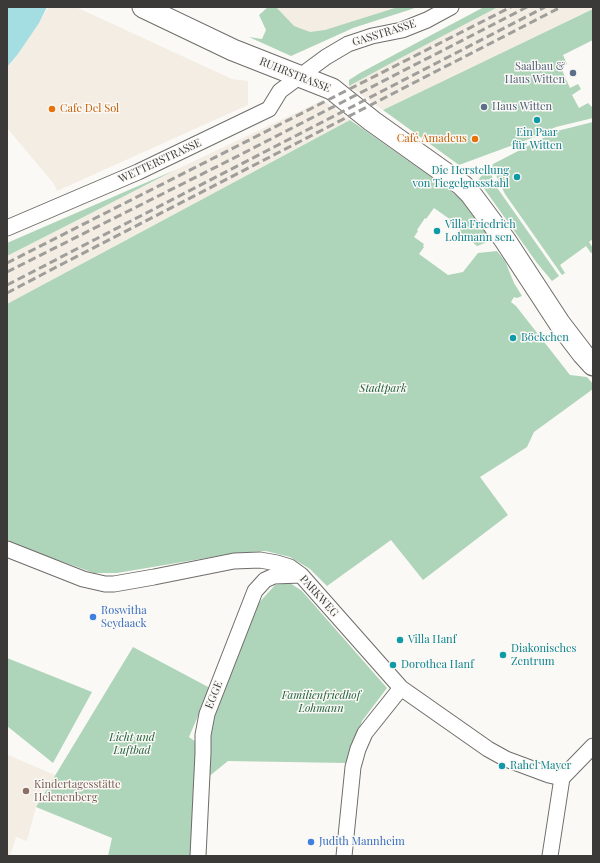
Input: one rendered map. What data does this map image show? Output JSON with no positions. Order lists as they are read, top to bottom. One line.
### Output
{"streets":{"main road":["RUHRSTRASSE"],"street":["GASSTRASSE","WETTERSTRASSE","PARKWEG","EGGE"]},"crossings":[["GASSTRASSE","RUHRSTRASSE"],["GASSTRASSE","WETTERSTRASSE"],["RUHRSTRASSE","WETTERSTRASSE"],["PARKWEG","EGGE"]],"parks":["Stadtpark","Familienfriedhof Lohmann","Licht und Luftbad"],"places":["Saalbau & Haus Witten","Haus Witten","Cafe Del Sol","Ein Paar für Witten","Café Amadeus","Die Herstellung von Tiegelgussstahl","Villa Friedrich Lohmann sen.","Böckchen","Roswitha Seydaack","Villa Hanf","Diakonisches Zentrum","Dorothea Hanf","Rahel Mayer","Kindertagesstätte Helenenberg","Judith Mannheim"]}
